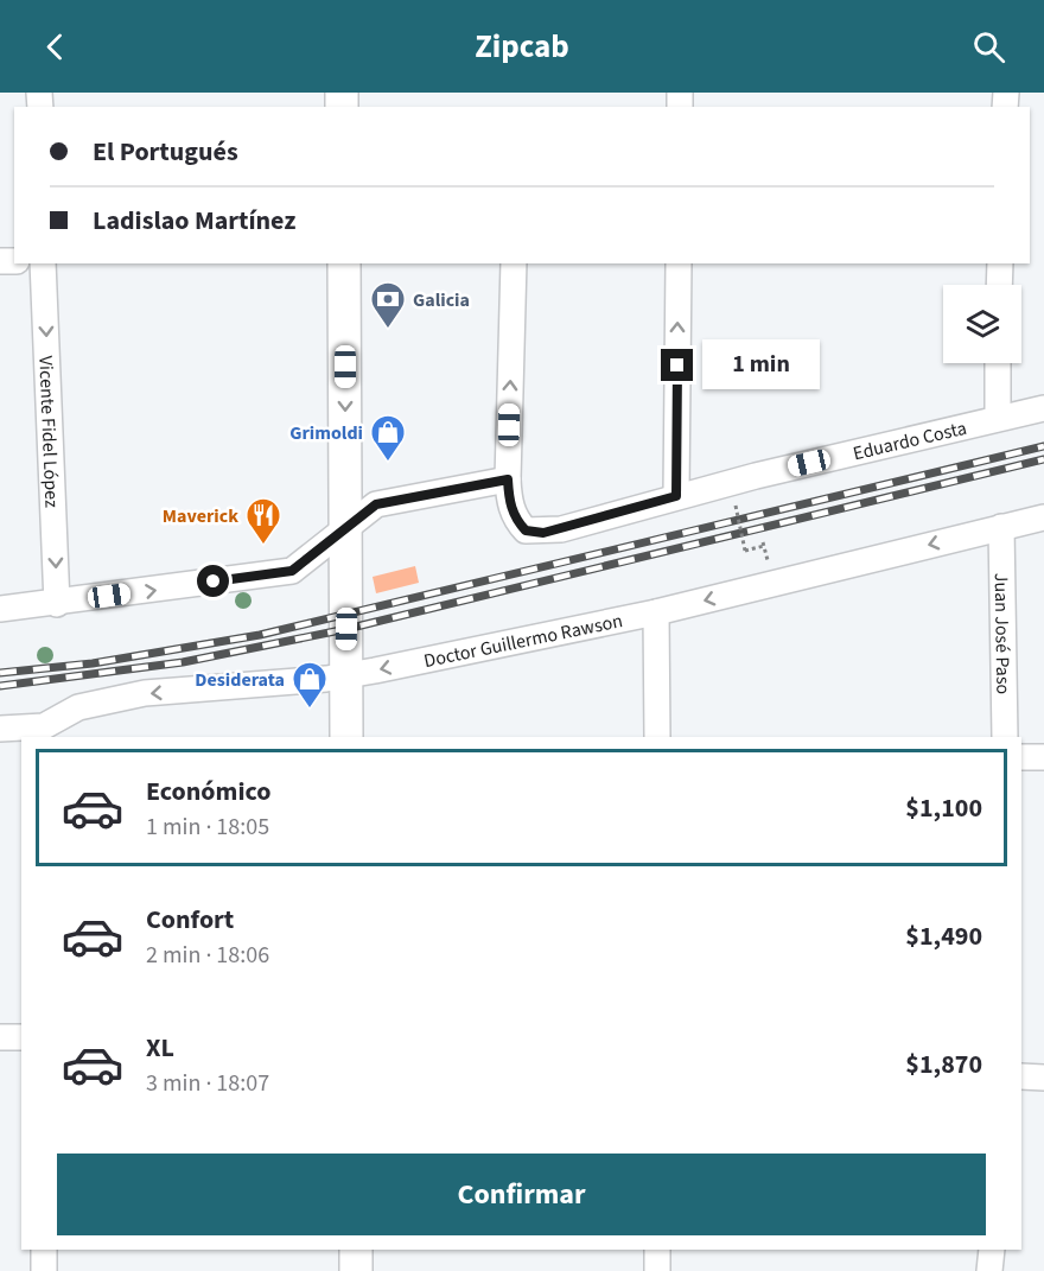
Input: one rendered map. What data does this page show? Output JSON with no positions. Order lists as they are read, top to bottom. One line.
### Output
{"streets":{"street":["Vicente Fidel López","Eduardo Costa","Juan José Paso","Doctor Guillermo Rawson"]},"crossings":[["Juan José Paso","Doctor Guillermo Rawson"]],"one_way":["Vicente Fidel López"],"places":{"bank":["Galicia"],"shop":["Grimoldi","Desiderata"],"restaurant":["Maverick"]},"page":{"header":"Zipcab","banner":["El Portugués","Ladislao Martínez"],"bubble":"1 min","list":[{"name":"Económico","note":"1 min · 18:05","value":"$1,100"},{"name":"Confort","note":"2 min · 18:06","value":"$1,490"},{"name":"XL","note":"3 min · 18:07","value":"$1,870"}],"buttons":"Confirmar"}}
